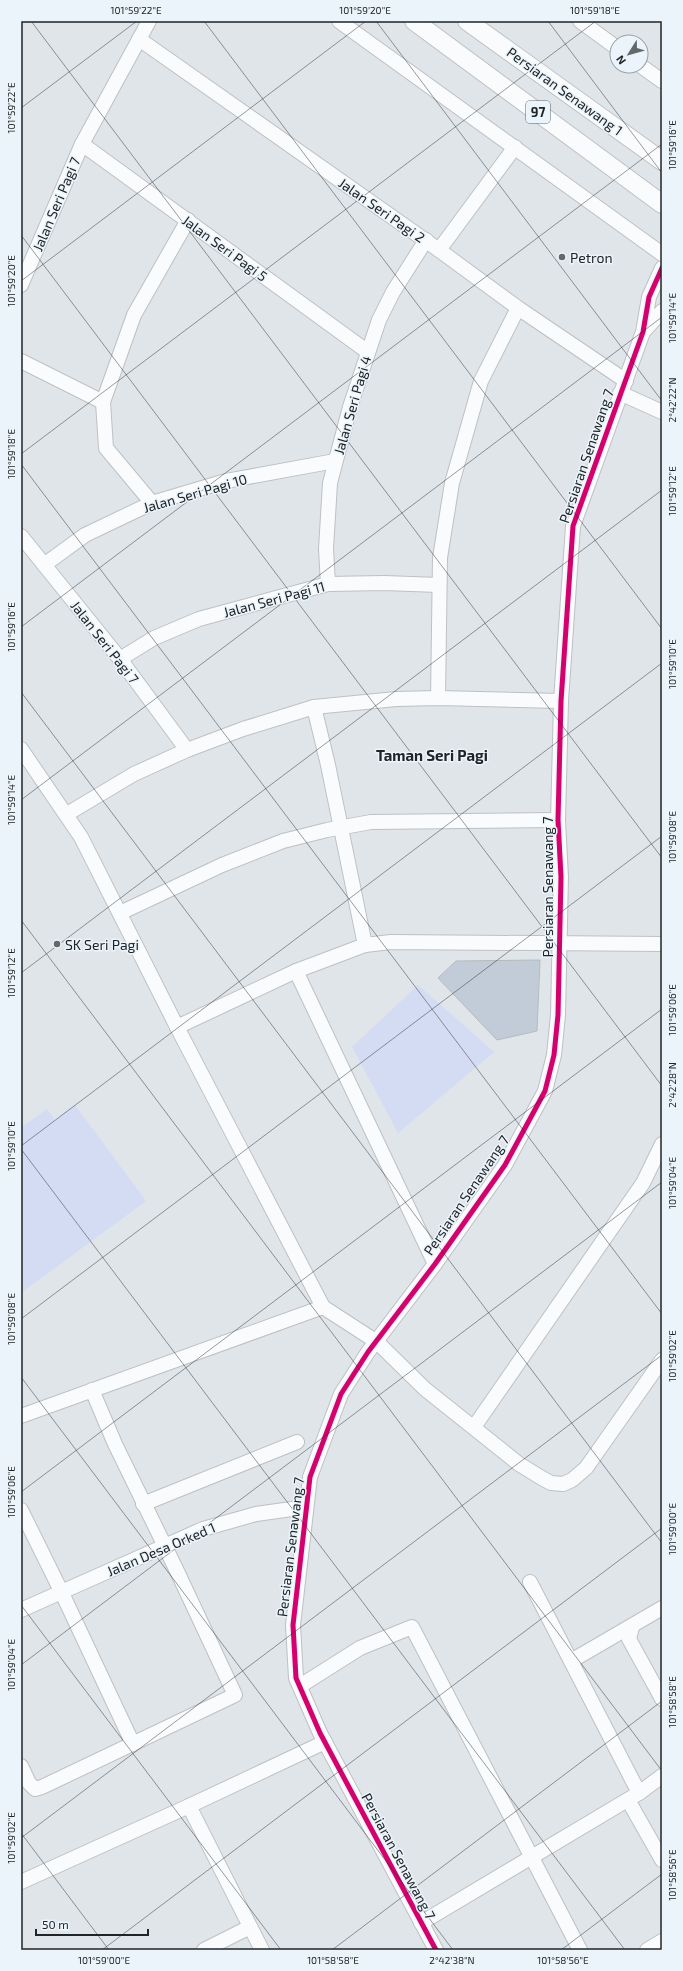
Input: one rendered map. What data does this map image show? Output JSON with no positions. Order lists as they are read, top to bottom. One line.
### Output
{"streets":{"main road":["Persiaran Senawang 1","97"],"street":["Jalan Seri Pagi 7","Jalan Seri Pagi 2","Jalan Seri Pagi 5","Jalan Seri Pagi 4","Persiaran Senawang 7","Jalan Seri Pagi 10","Jalan Seri Pagi 11","Jalan Desa Orked 1"]},"crossings":[["Jalan Seri Pagi 7","Jalan Seri Pagi 2"],["Jalan Seri Pagi 7","Jalan Seri Pagi 5"],["Jalan Seri Pagi 7","Jalan Seri Pagi 10"],["Jalan Seri Pagi 7","Jalan Seri Pagi 11"],["Jalan Seri Pagi 2","Jalan Seri Pagi 4"],["Jalan Seri Pagi 2","Persiaran Senawang 7"],["Jalan Seri Pagi 5","Jalan Seri Pagi 4"],["Jalan Seri Pagi 4","Jalan Seri Pagi 10"],["Jalan Seri Pagi 4","Jalan Seri Pagi 11"],["Persiaran Senawang 7","Jalan Desa Orked 1"]],"districts":["Taman Seri Pagi"],"places":["Petron","SK Seri Pagi"],"scale_bar":"50 m","north":"bottom left","coordinates":["101°59'22\"E","101°59'20\"E","101°59'18\"E","101°59'16\"E","101°59'14\"E","2°42'22\"N","101°59'12\"E","101°59'10\"E","101°59'08\"E","101°59'06\"E","2°42'28\"N","101°59'04\"E","101°59'02\"E","101°59'00\"E","101°58'58\"E","101°58'56\"E","2°42'38\"N"]}
